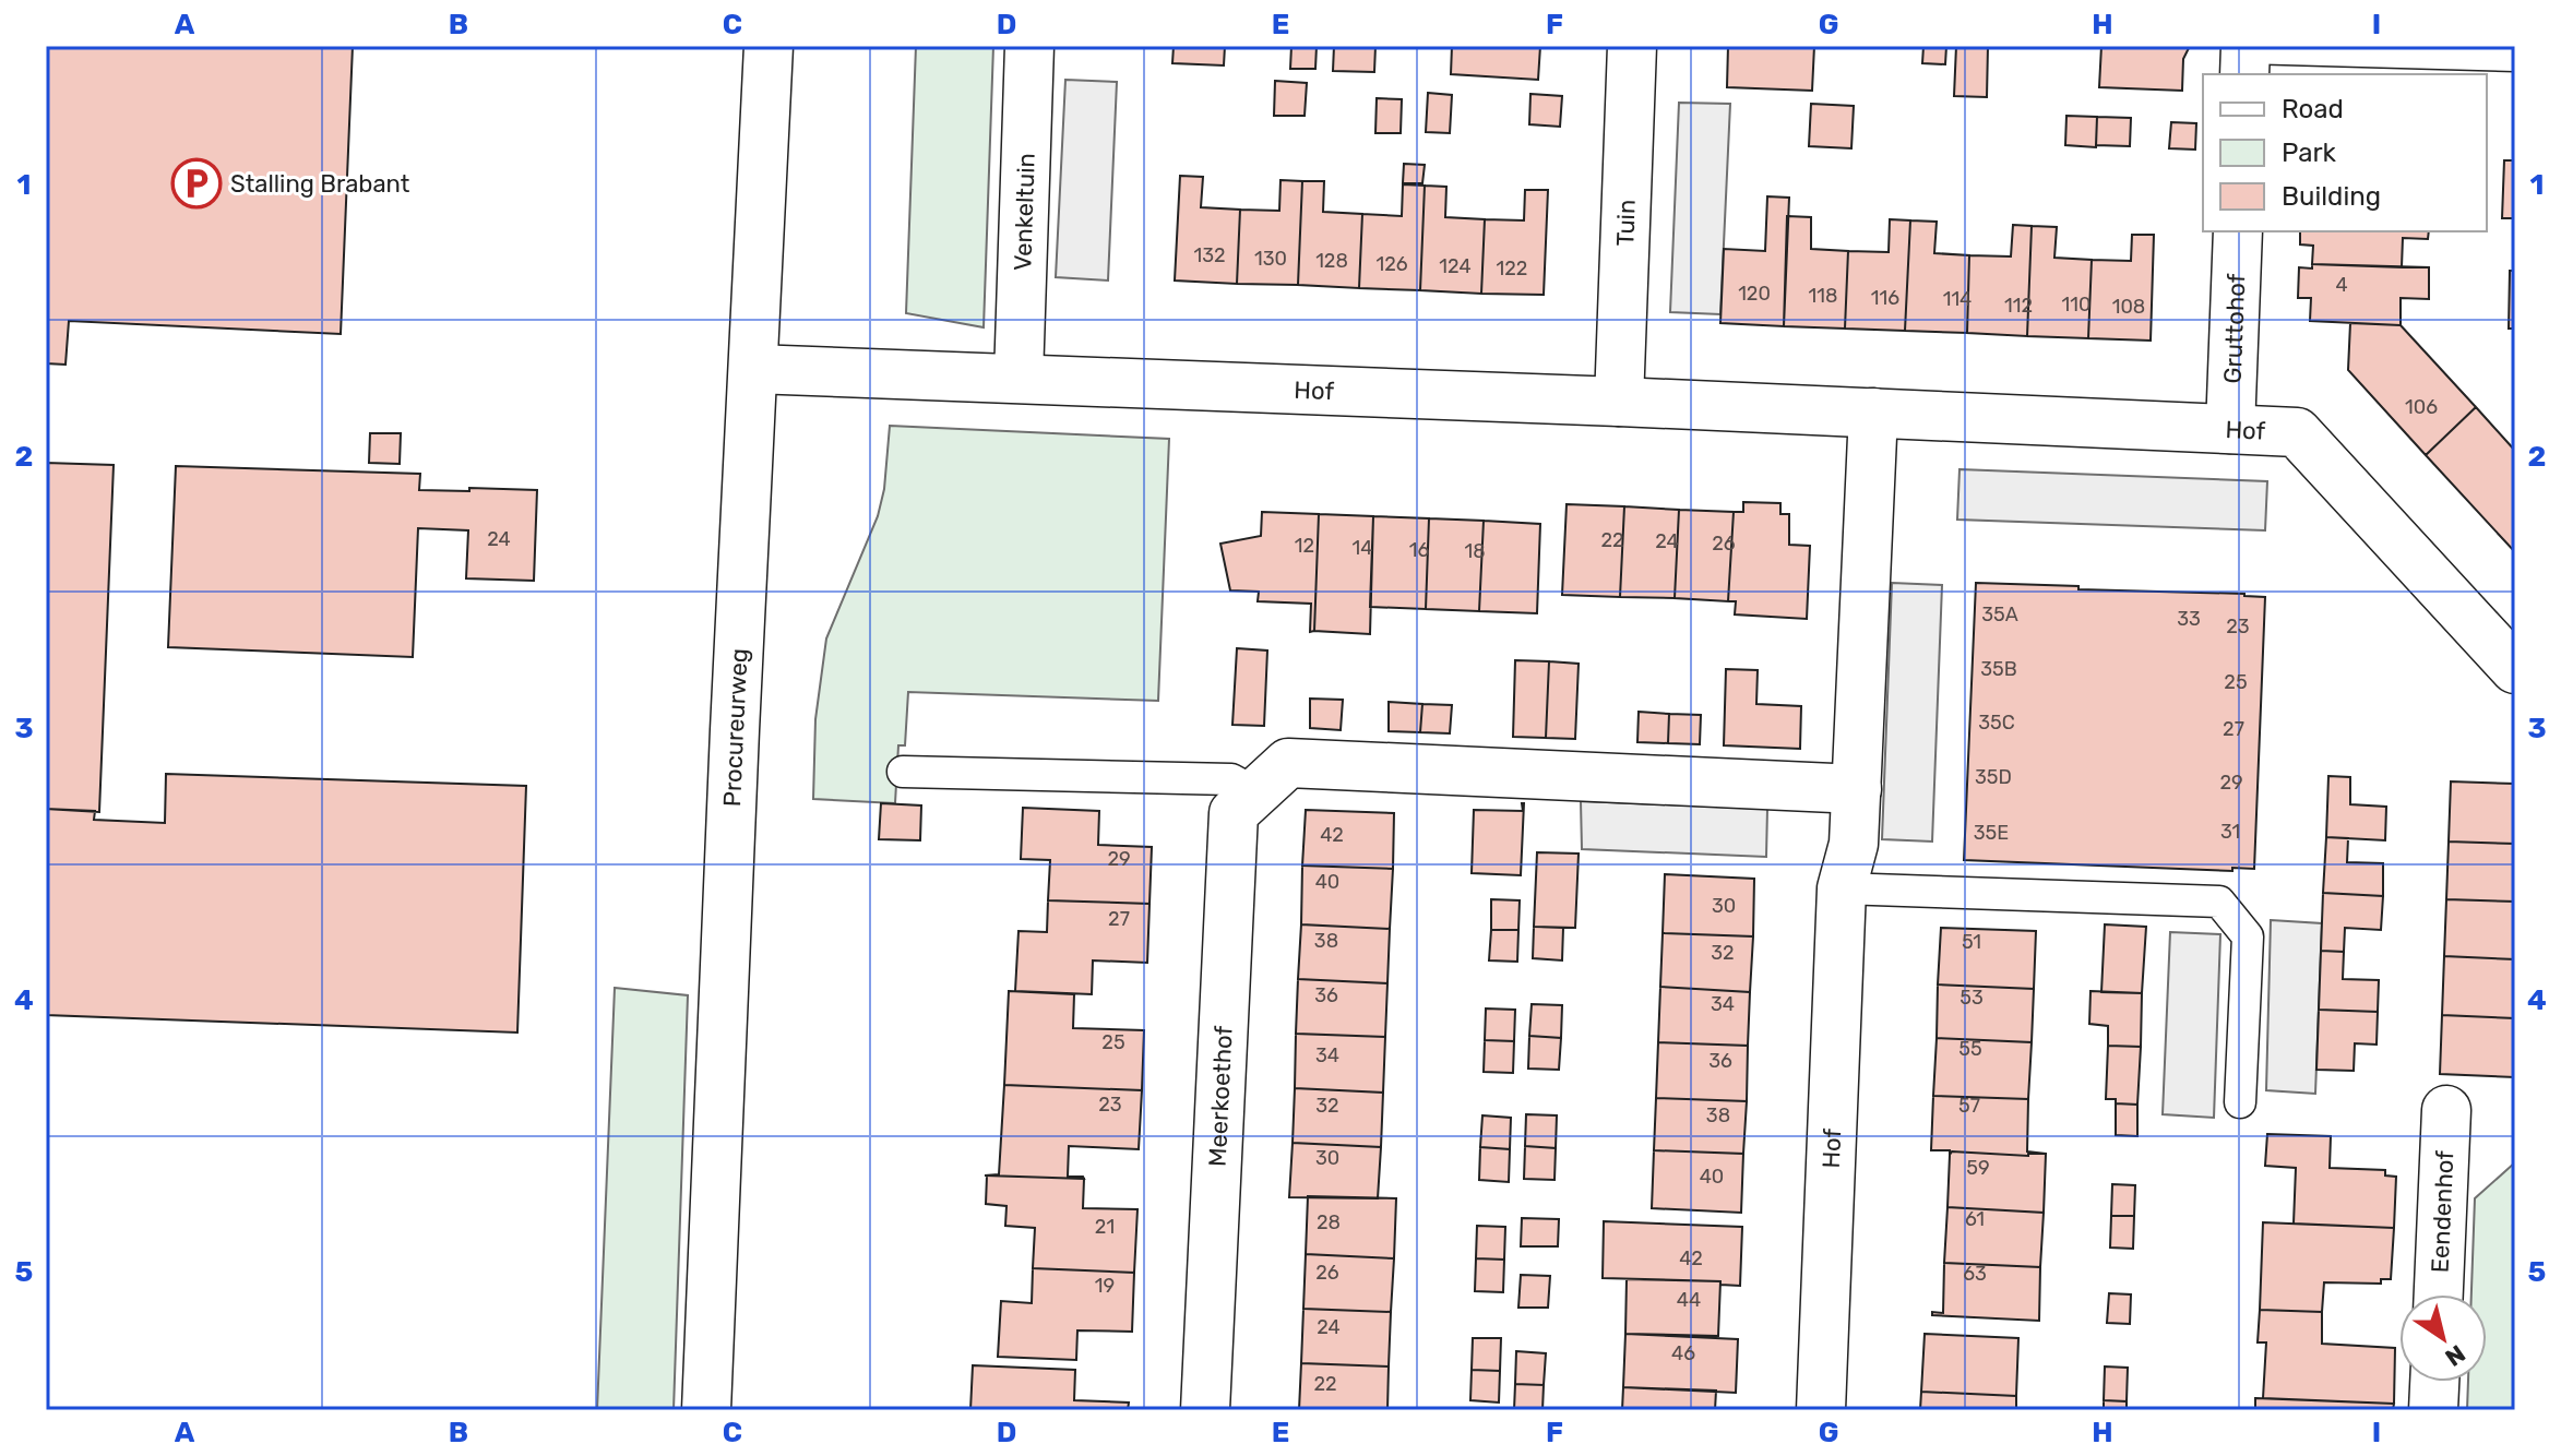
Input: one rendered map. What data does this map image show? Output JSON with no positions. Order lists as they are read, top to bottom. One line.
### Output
{"streets":{"street":["Venkeltuin","Tuin","Gruttohof","Hof","Procureurweg","Meerkoethof","Eendenhof"]},"crossings":[["Venkeltuin","Hof"],["Tuin","Hof"],["Gruttohof","Hof"],["Hof","Procureurweg"],["Hof","Meerkoethof"]],"places":{"parking":["Stalling Brabant"]},"house_numbers":["132","130","128","126","124","122","4","120","118","116","114","110","112","108","106","24","22","24","26","12","14","16","18","35A","33","23","35B","25","35C","27","35D","29","31","35E","42","29","40","30","27","38","51","32","36","53","34","25","55","34","36","23","32","57","38","30","59","40","61","28","21","42","26","63","19","44","24","46","22"],"legend":["Road","Park","Building"],"north":"bottom right","grid":{"columns":["A","B","C","D","E","F","G","H","I"],"rows":["1","2","3","4","5"]}}
